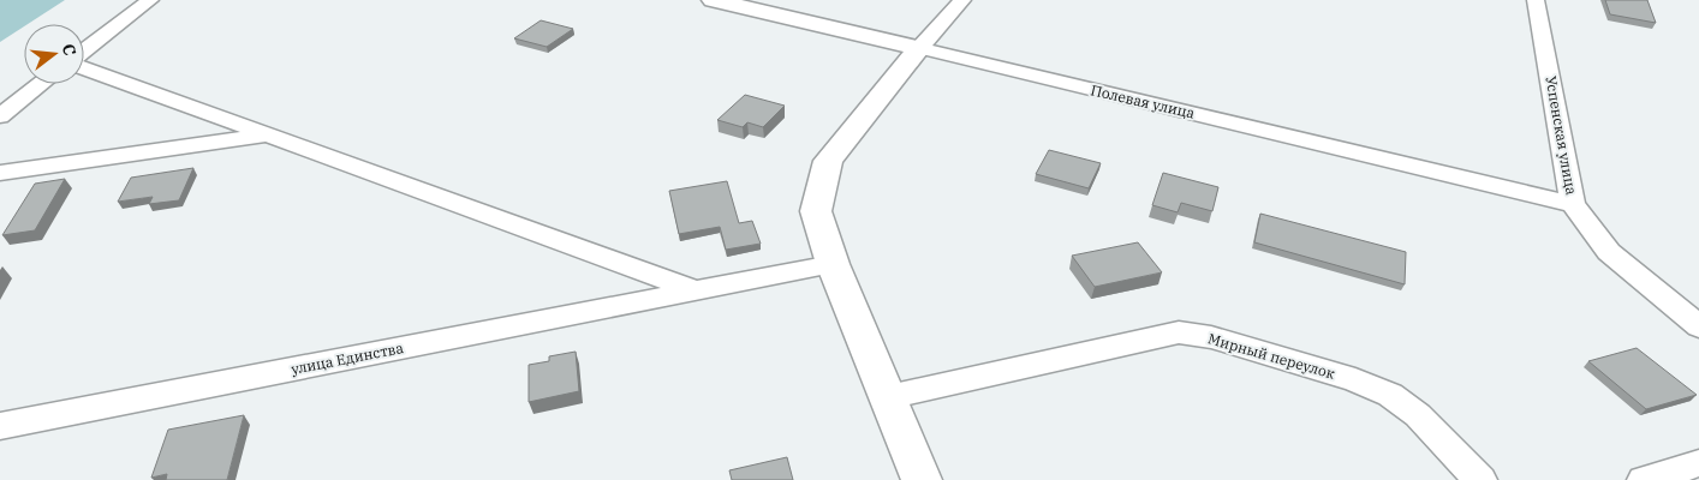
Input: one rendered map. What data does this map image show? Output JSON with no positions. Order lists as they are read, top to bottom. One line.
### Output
{"streets":{"street":["Полевая улица","Успенская улица","Мирный переулок","улица Единства"]},"crossings":[["Полевая улица","Успенская улица"]],"north":"right"}
